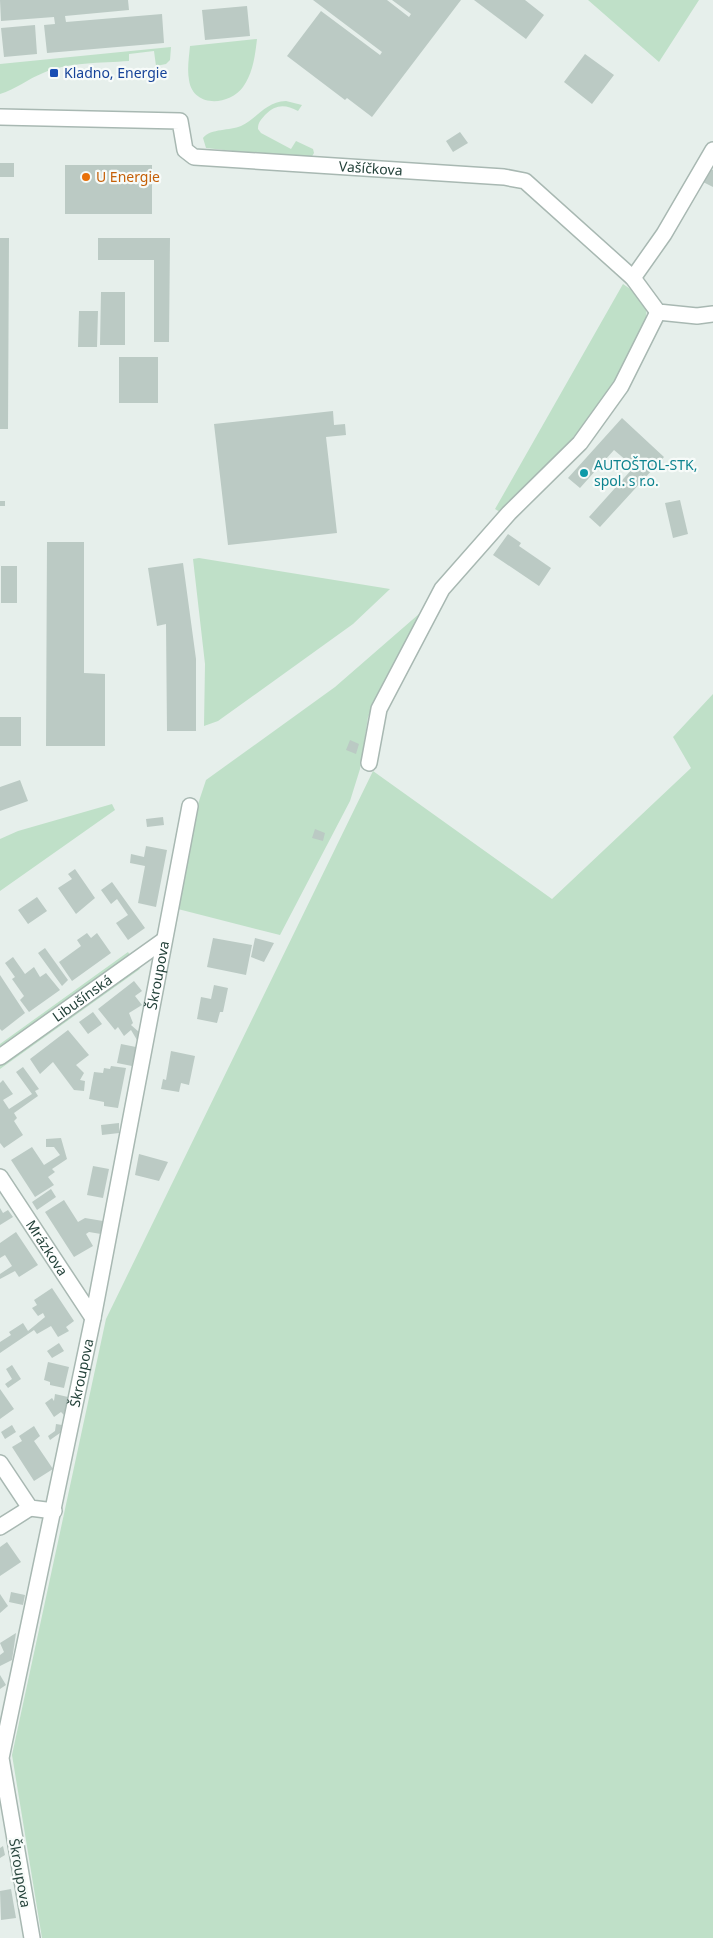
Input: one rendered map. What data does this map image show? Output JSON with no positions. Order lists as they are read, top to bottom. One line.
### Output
{"streets":{"street":["Vašíčkova","Škroupova","Libušínská","Mrázkova"]},"crossings":[["Škroupova","Libušínská"],["Škroupova","Mrázkova"]],"places":{"transit":["Kladno, Energie"],"other":["U Energie","AUTOŠTOL-STK, spol. s r.o."]}}
